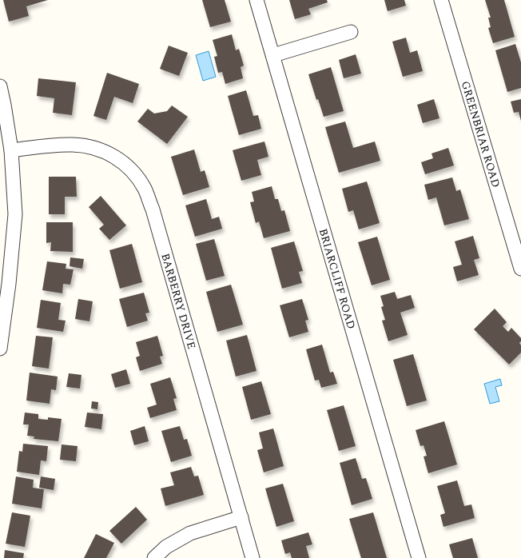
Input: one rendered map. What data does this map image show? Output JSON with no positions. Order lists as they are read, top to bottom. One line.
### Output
{"streets":{"street":["GREENBRIAR ROAD","BRIARCLIFF ROAD","BARBERRY DRIVE"]}}
